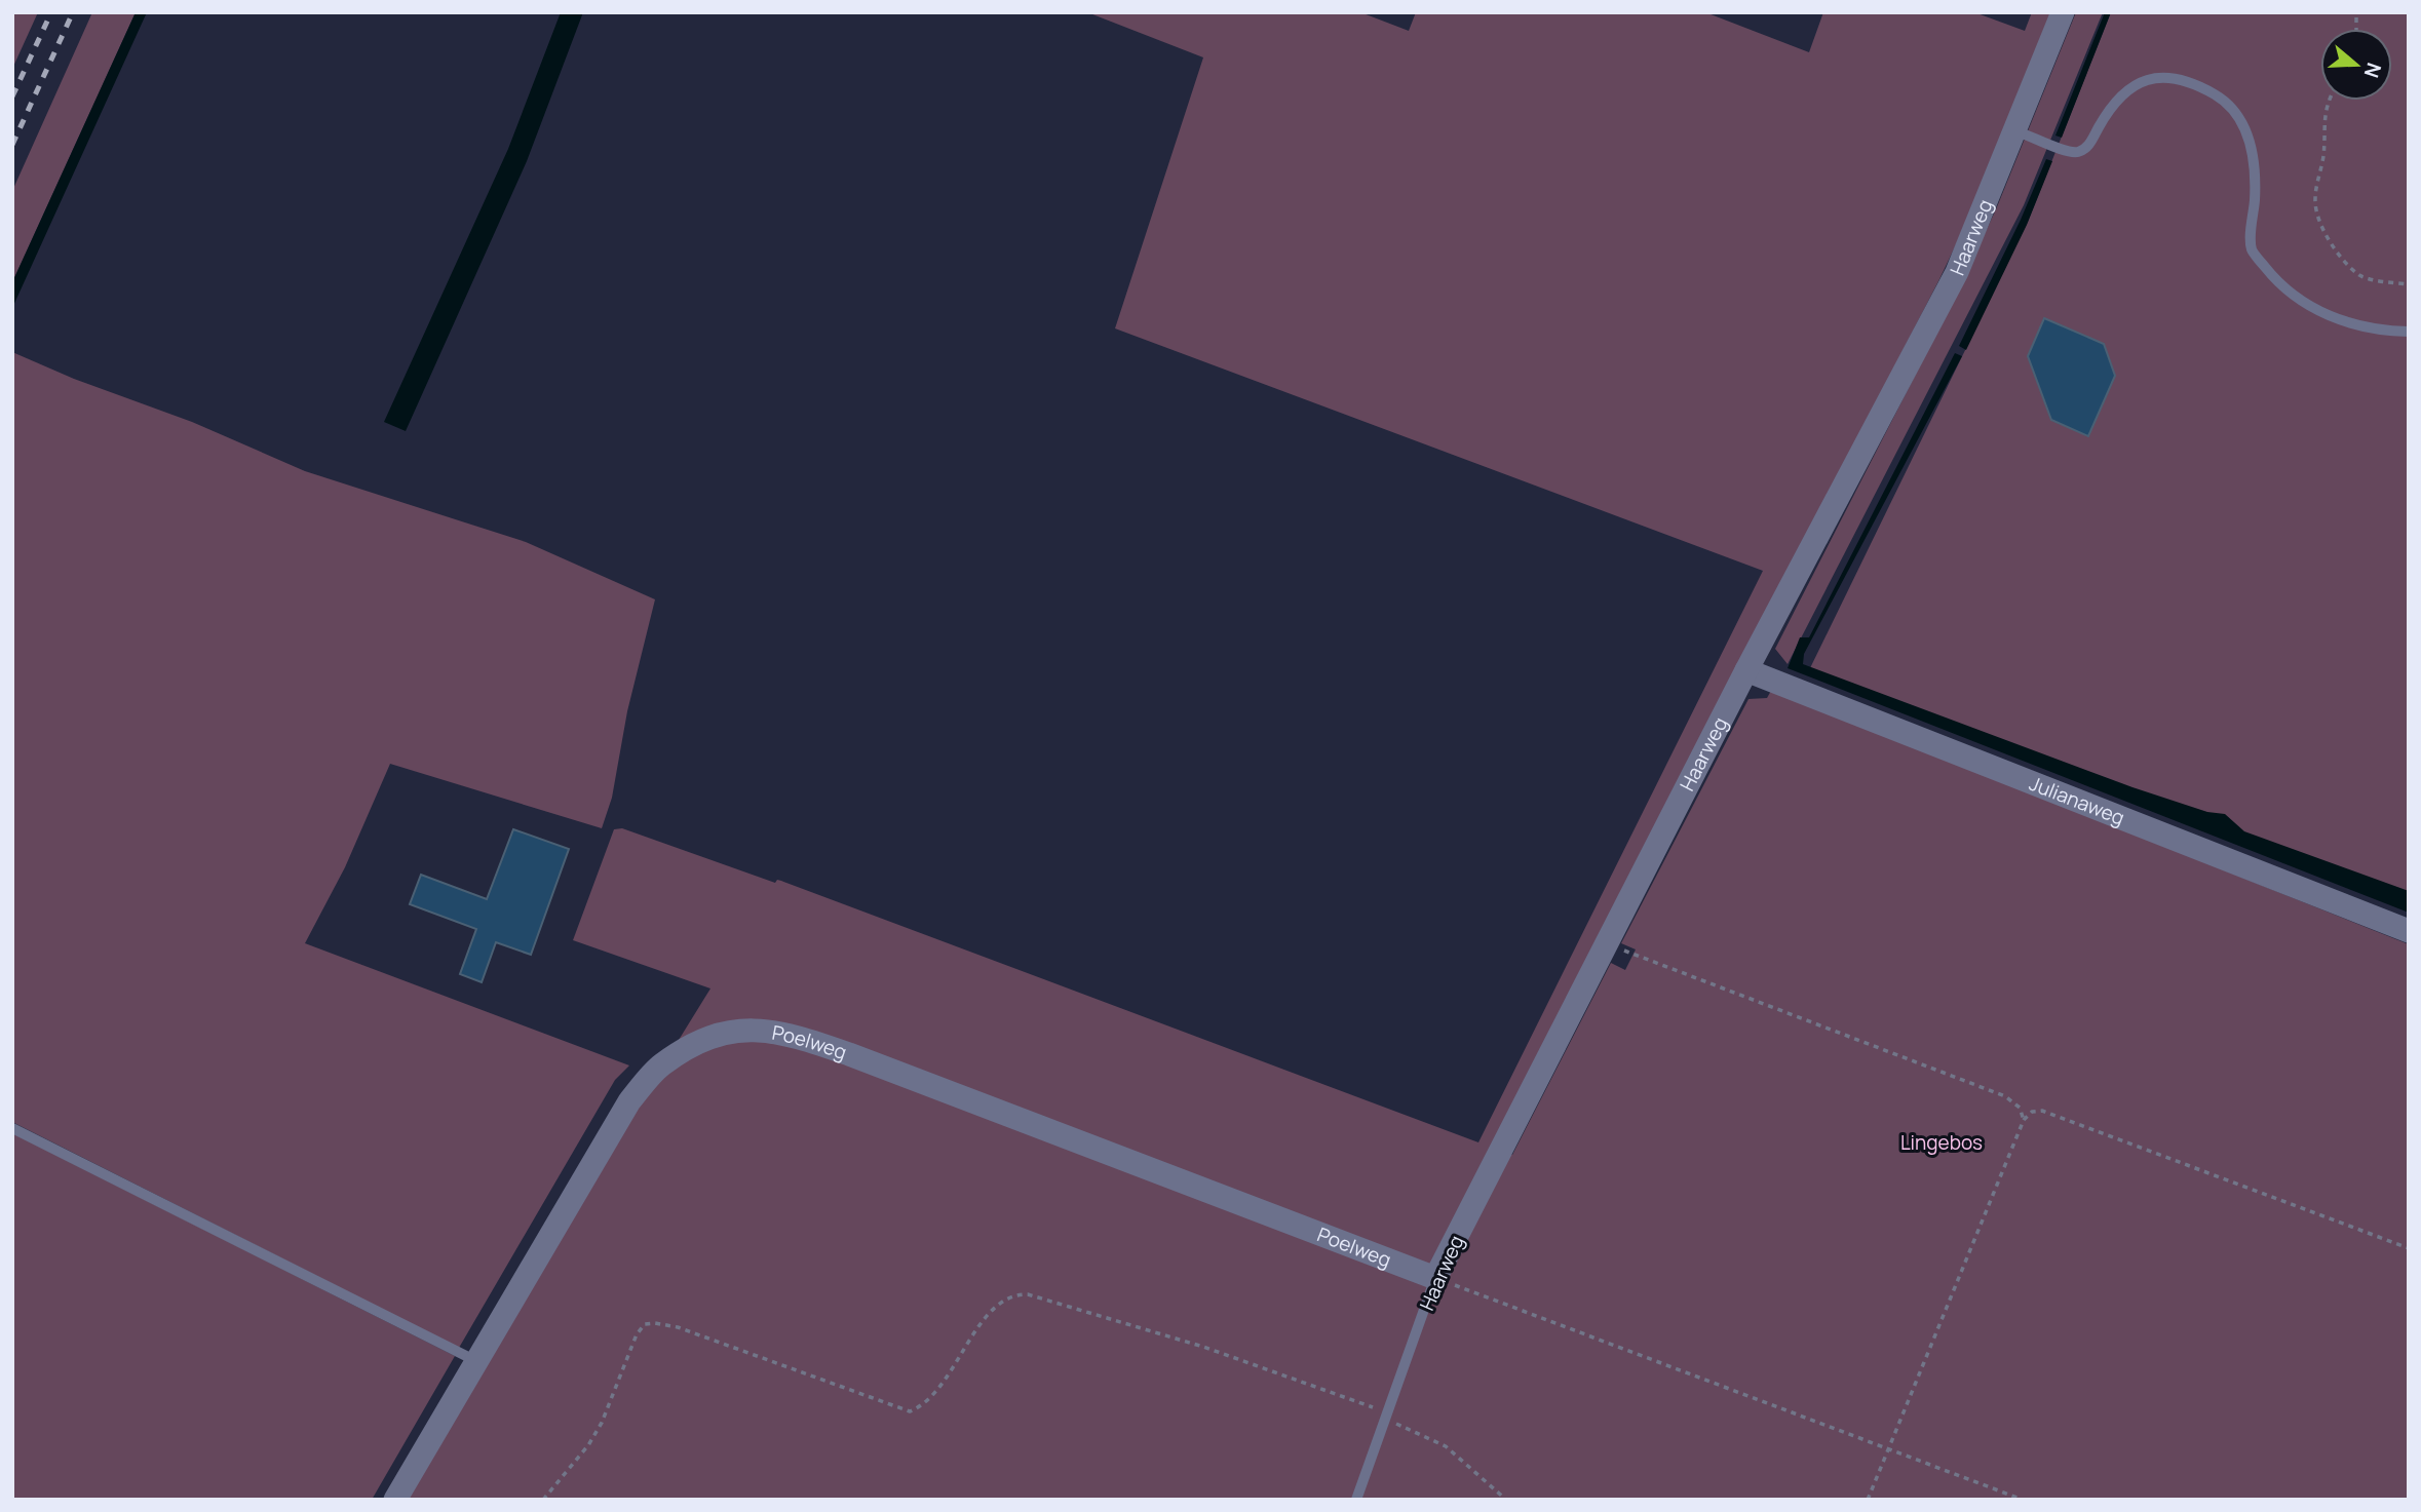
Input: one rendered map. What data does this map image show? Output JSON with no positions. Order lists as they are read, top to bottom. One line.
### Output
{"streets":{"street":["Haarweg","Julianaweg","Poelweg"]},"crossings":[["Haarweg","Julianaweg"],["Haarweg","Poelweg"]],"parks":["Lingebos"],"north":"right"}
